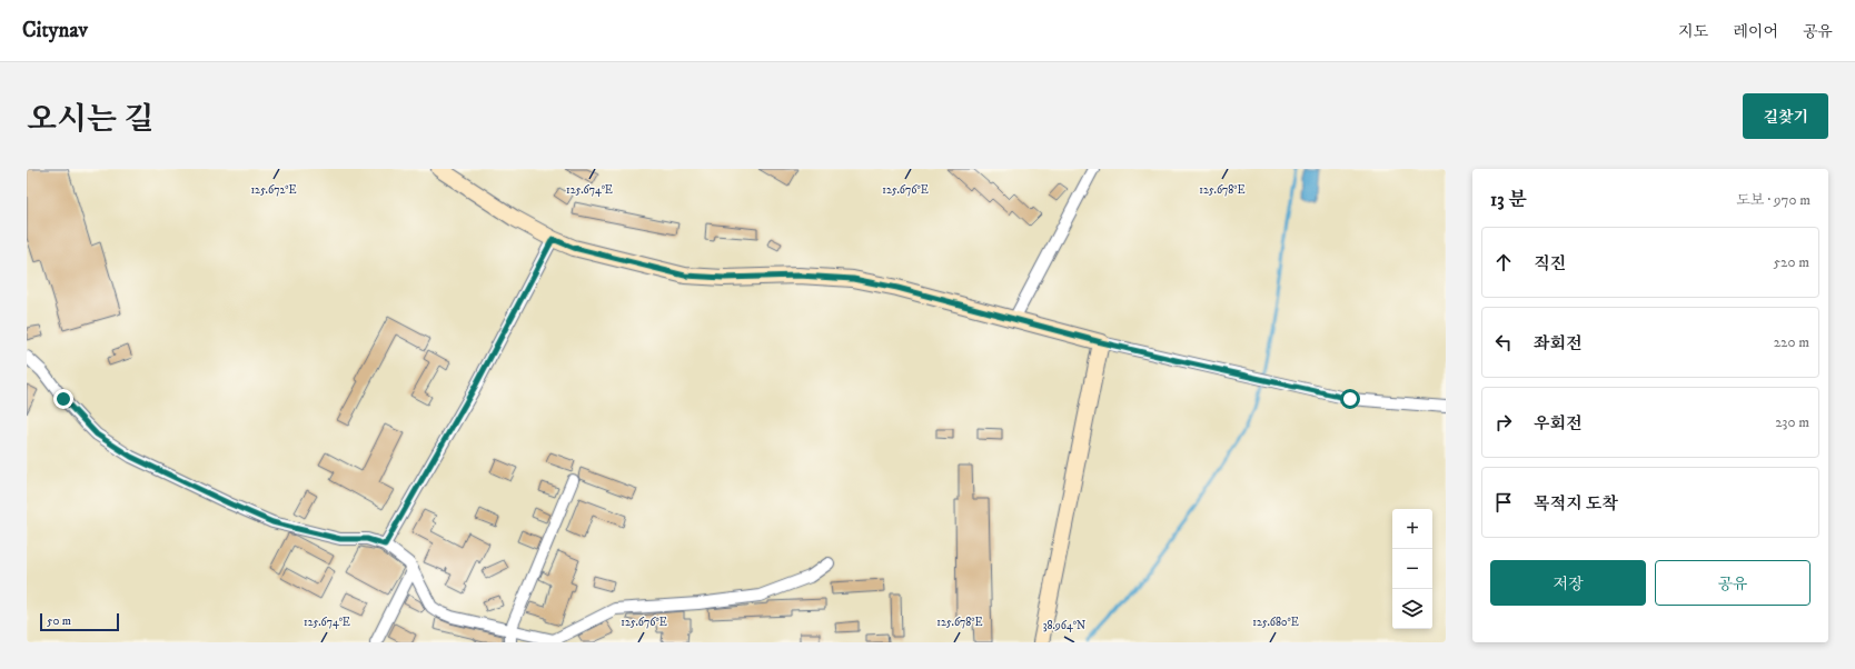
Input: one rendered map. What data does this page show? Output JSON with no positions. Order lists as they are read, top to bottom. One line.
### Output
{"scale_bar":"50 m","page":{"header":"Citynav","nav":["지도","레이어","공유"],"title":"오시는 길","buttons":["길찾기",["저장","공유"]],"heading":["13 분","도보 · 970 m"],"list":[["직진","520 m"],["좌회전","220 m"],["우회전","230 m"],"목적지 도착"],"map_buttons":["+","−"],"scale":"50 m"},"coordinates":["125.672°E","125.674°E","125.676°E","125.678°E","125.680°E","38.964°N"]}
